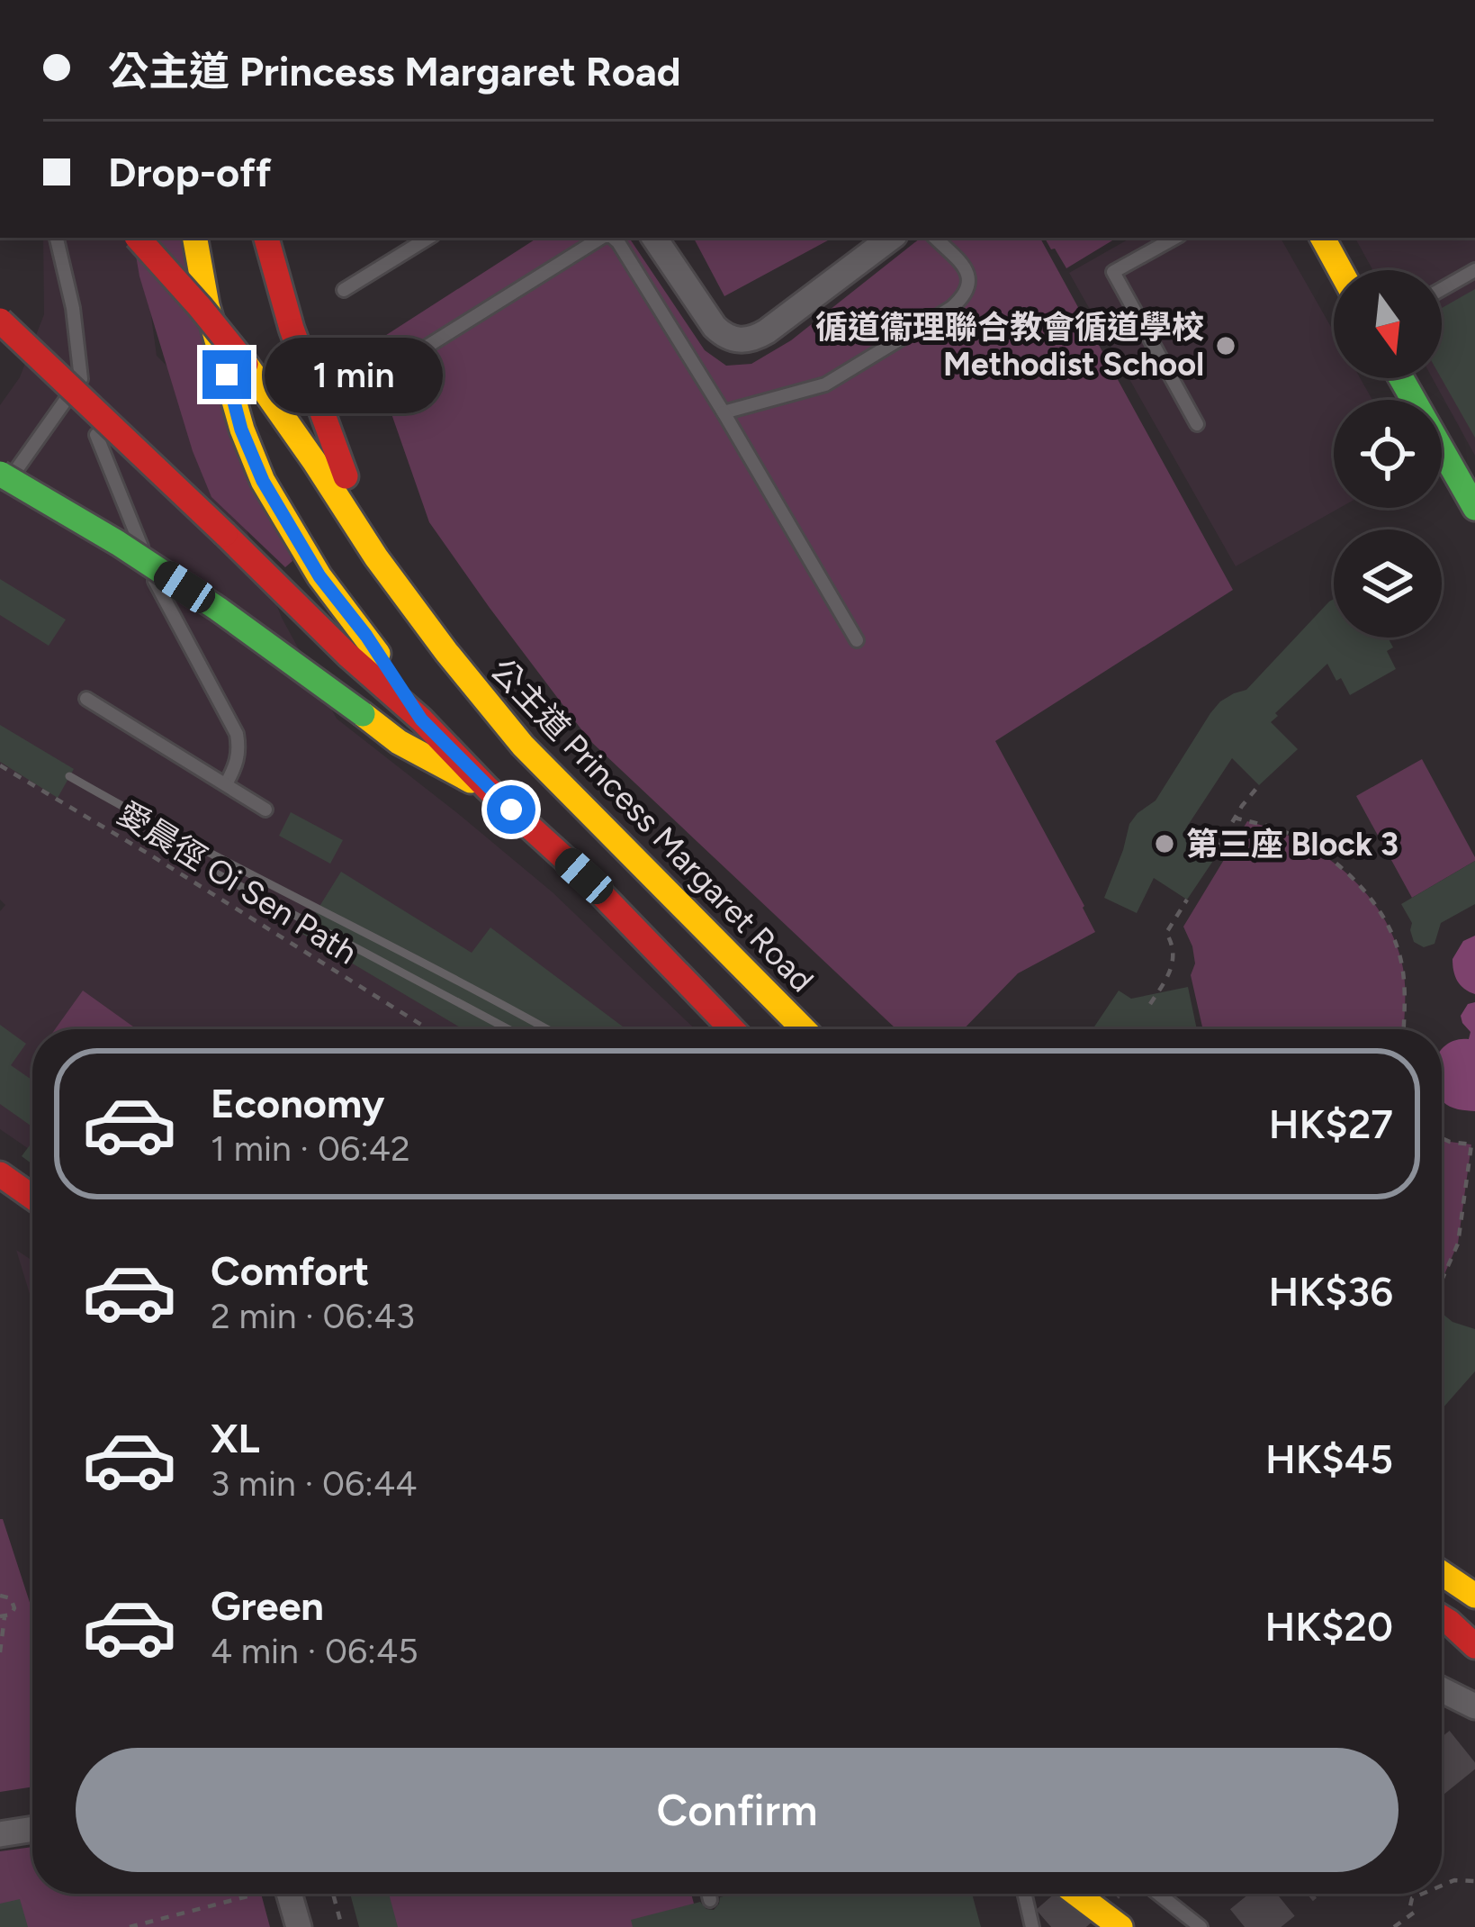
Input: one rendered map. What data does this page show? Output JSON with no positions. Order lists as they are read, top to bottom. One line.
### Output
{"streets":{"main road":["公主道 Princess Margaret Road"],"path":["愛晨徑 Oi Sen Path"]},"places":["循道衞理聯合教會循道學校 Methodist School","第三座 Block 3"],"north":"bottom","page":{"banner":["公主道 Princess Margaret Road","Drop-off"],"bubble":"1 min","list":[{"name":"Economy","note":"1 min · 06:42","value":"HK$27"},{"name":"Comfort","note":"2 min · 06:43","value":"HK$36"},{"name":"XL","note":"3 min · 06:44","value":"HK$45"},{"name":"Green","note":"4 min · 06:45","value":"HK$20"}],"buttons":"Confirm"}}
